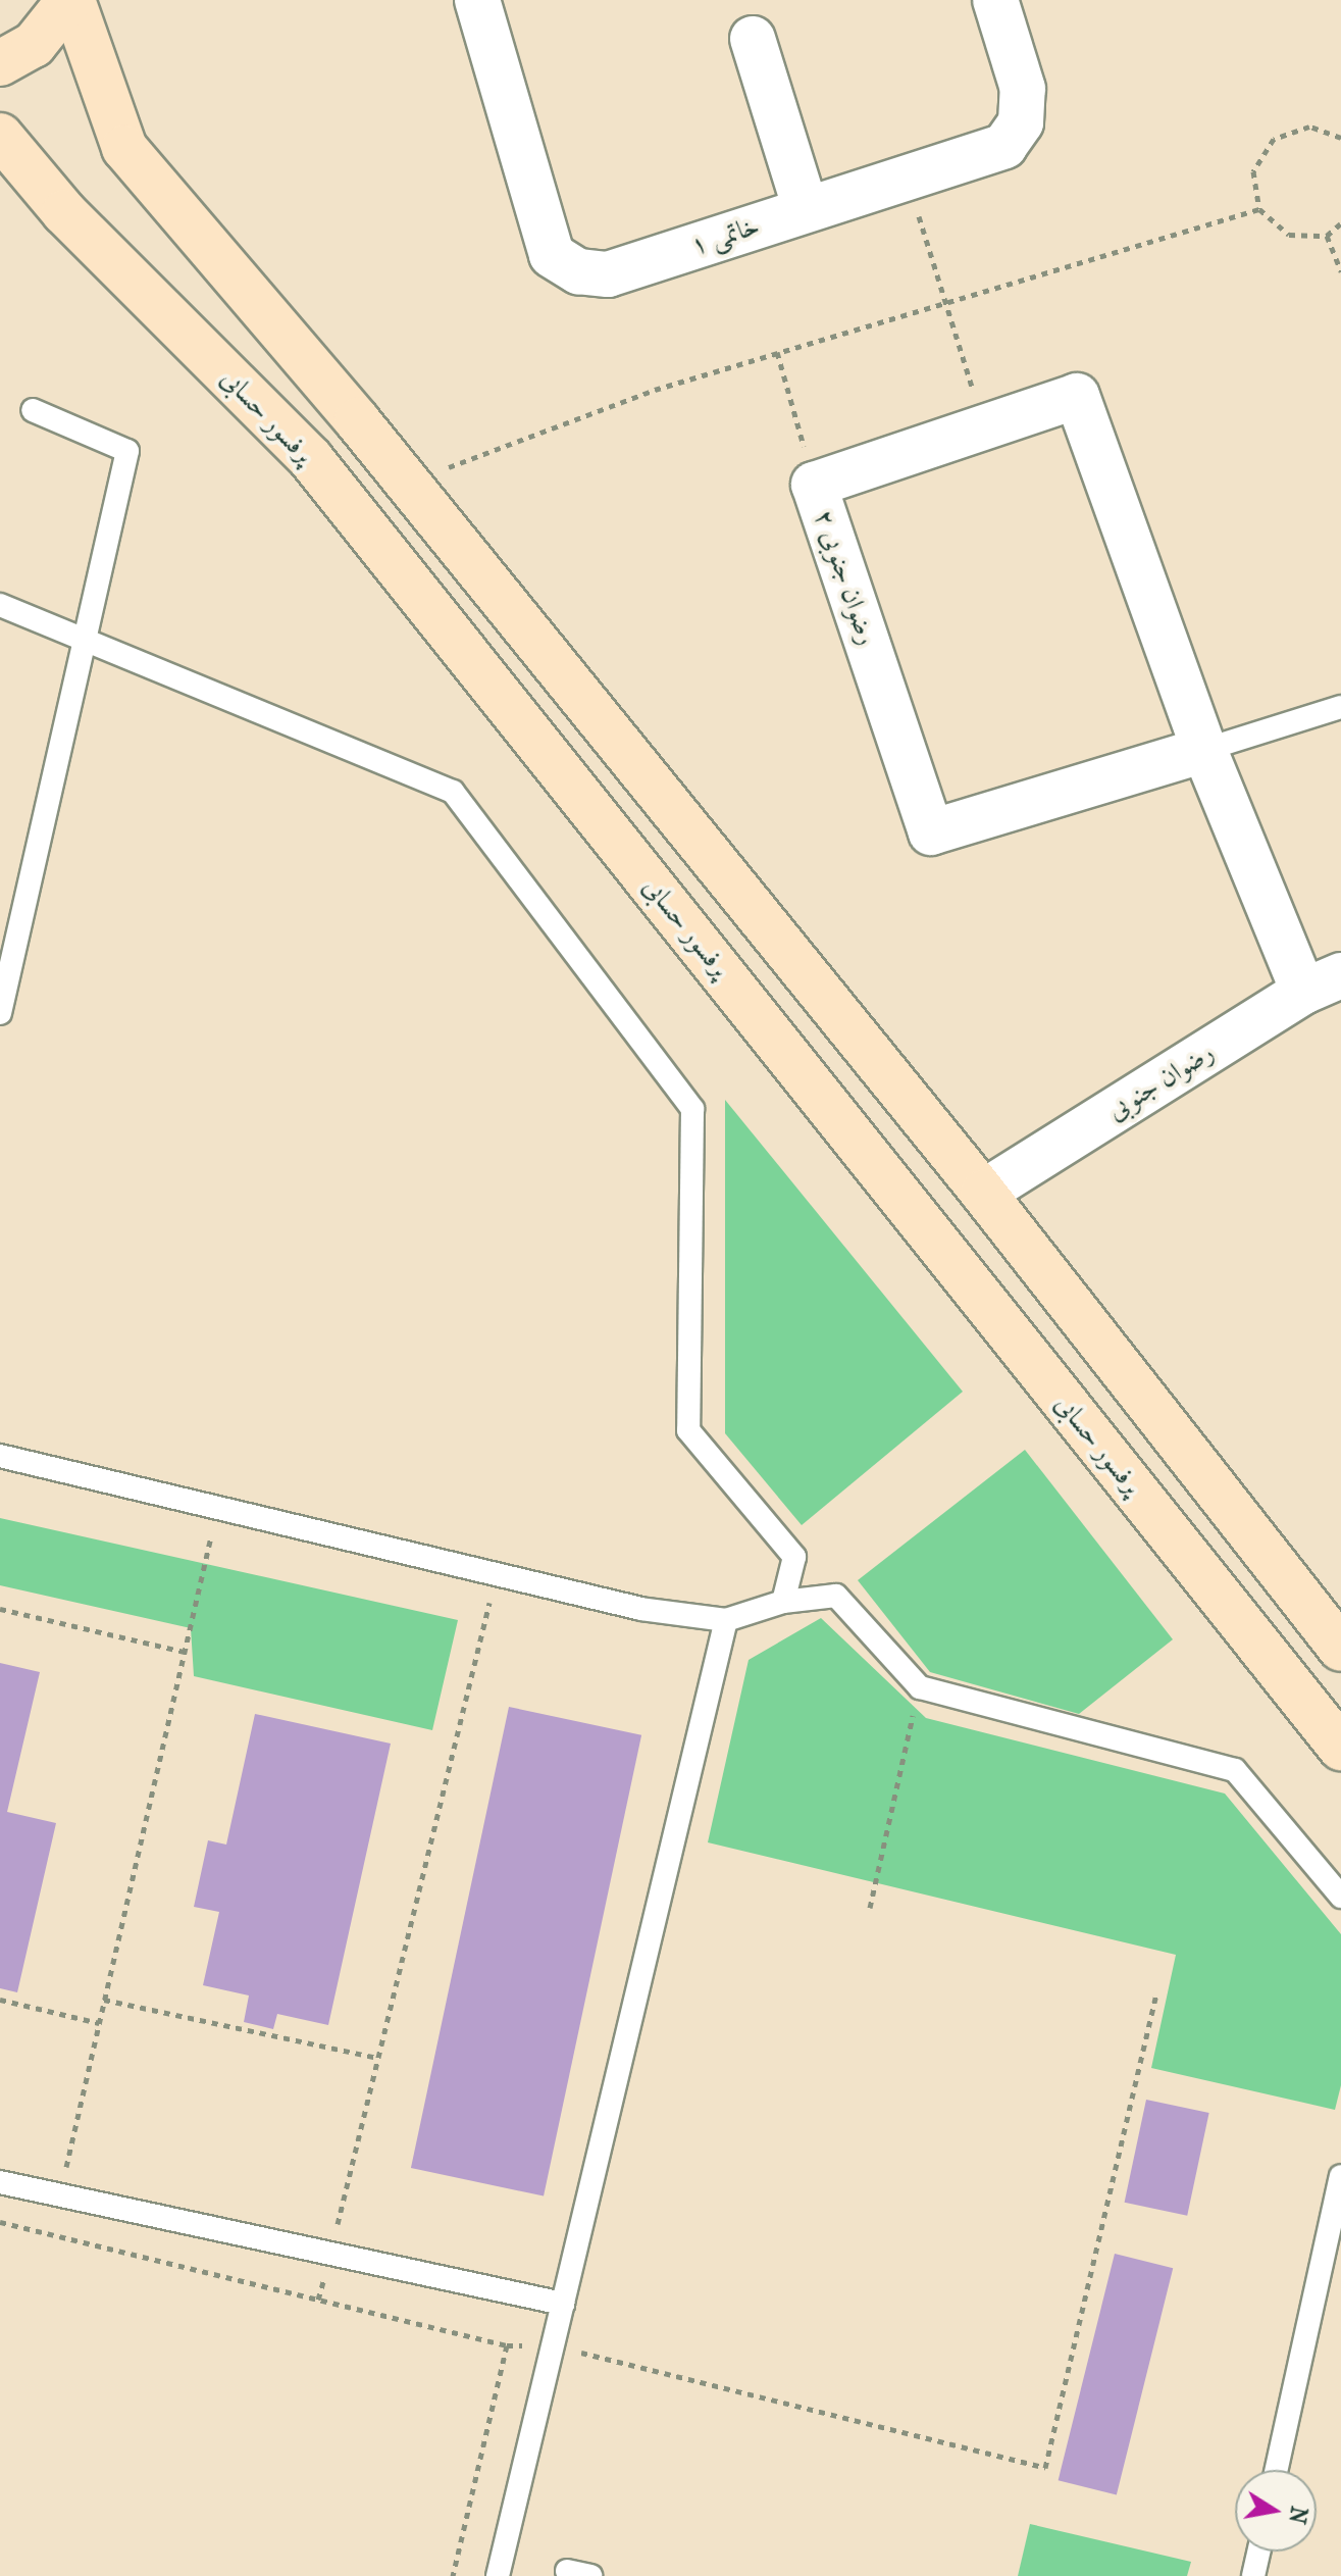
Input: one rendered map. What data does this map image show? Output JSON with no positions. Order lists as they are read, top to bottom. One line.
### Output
{"streets":{"main road":["پرفسور حسابی"],"street":["خاتمی ۱","رضوان جنوبی ۲","رضوان جنوبی"]},"crossings":[["رضوان جنوبی ۲","رضوان جنوبی"]],"north":"right"}
